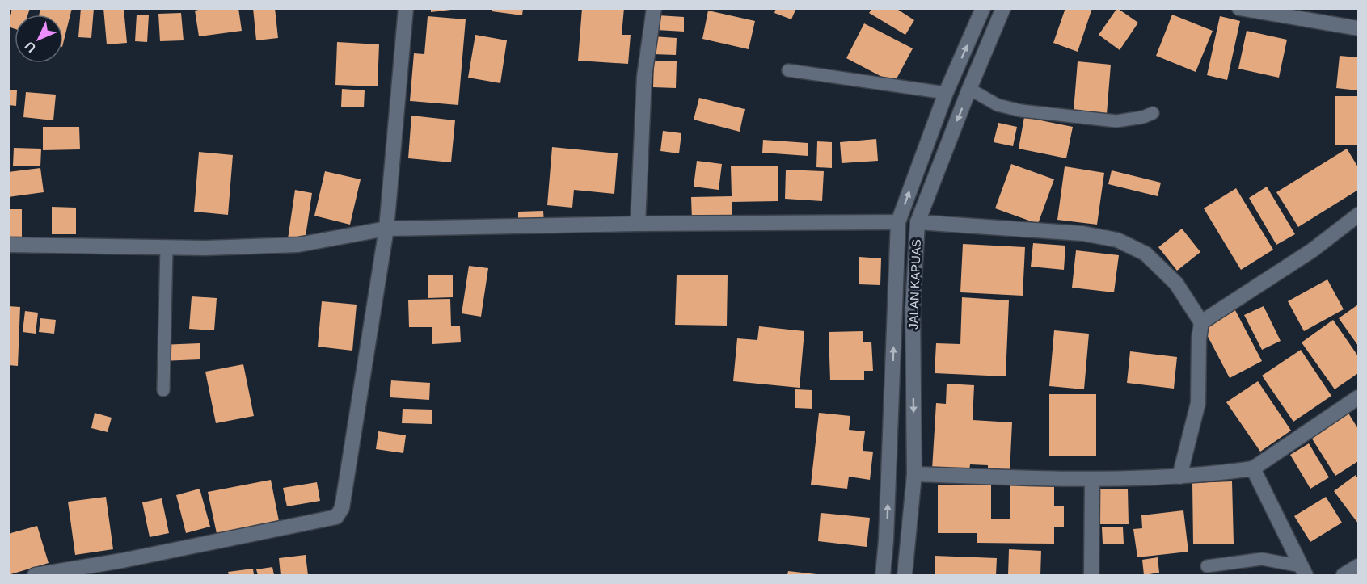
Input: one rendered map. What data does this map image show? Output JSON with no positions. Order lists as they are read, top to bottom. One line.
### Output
{"streets":{"street":["JALAN KAPUAS"]},"north":"bottom left"}
